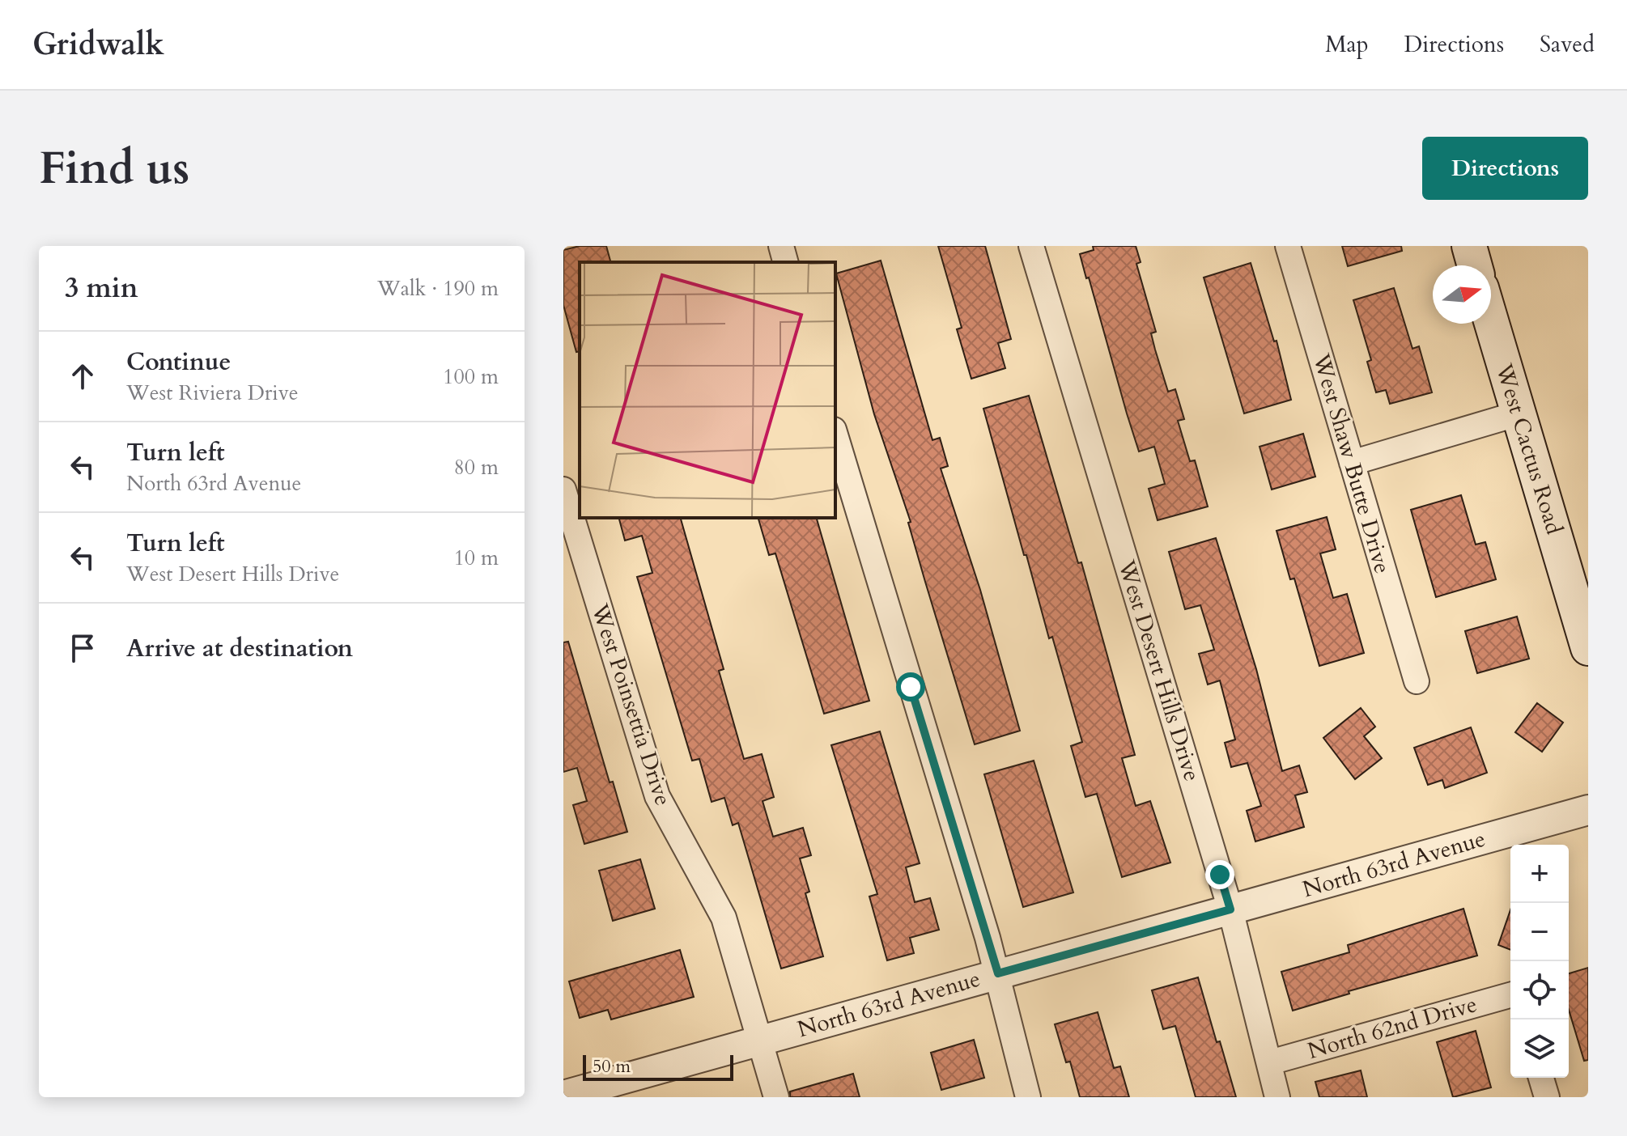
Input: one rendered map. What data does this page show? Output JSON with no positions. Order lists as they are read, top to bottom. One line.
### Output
{"streets":{"main road":["West Cactus Road"],"street":["West Shaw Butte Drive","West Desert Hills Drive","West Poinsettia Drive","North 63rd Avenue","North 62nd Drive"]},"crossings":[["West Desert Hills Drive","North 63rd Avenue"],["West Desert Hills Drive","North 62nd Drive"],["West Poinsettia Drive","North 63rd Avenue"]],"scale_bar":"50 m","north":"right","page":{"header":"Gridwalk","nav":["Map","Directions","Saved"],"buttons":"Directions","title":"Find us","heading":["3 min","Walk · 190 m"],"list":[["Continue","West Riviera Drive","100 m"],["Turn left","North 63rd Avenue","80 m"],["Turn left","West Desert Hills Drive","10 m"],"Arrive at destination"],"map_buttons":["+","−"],"scale":"50 m"}}
